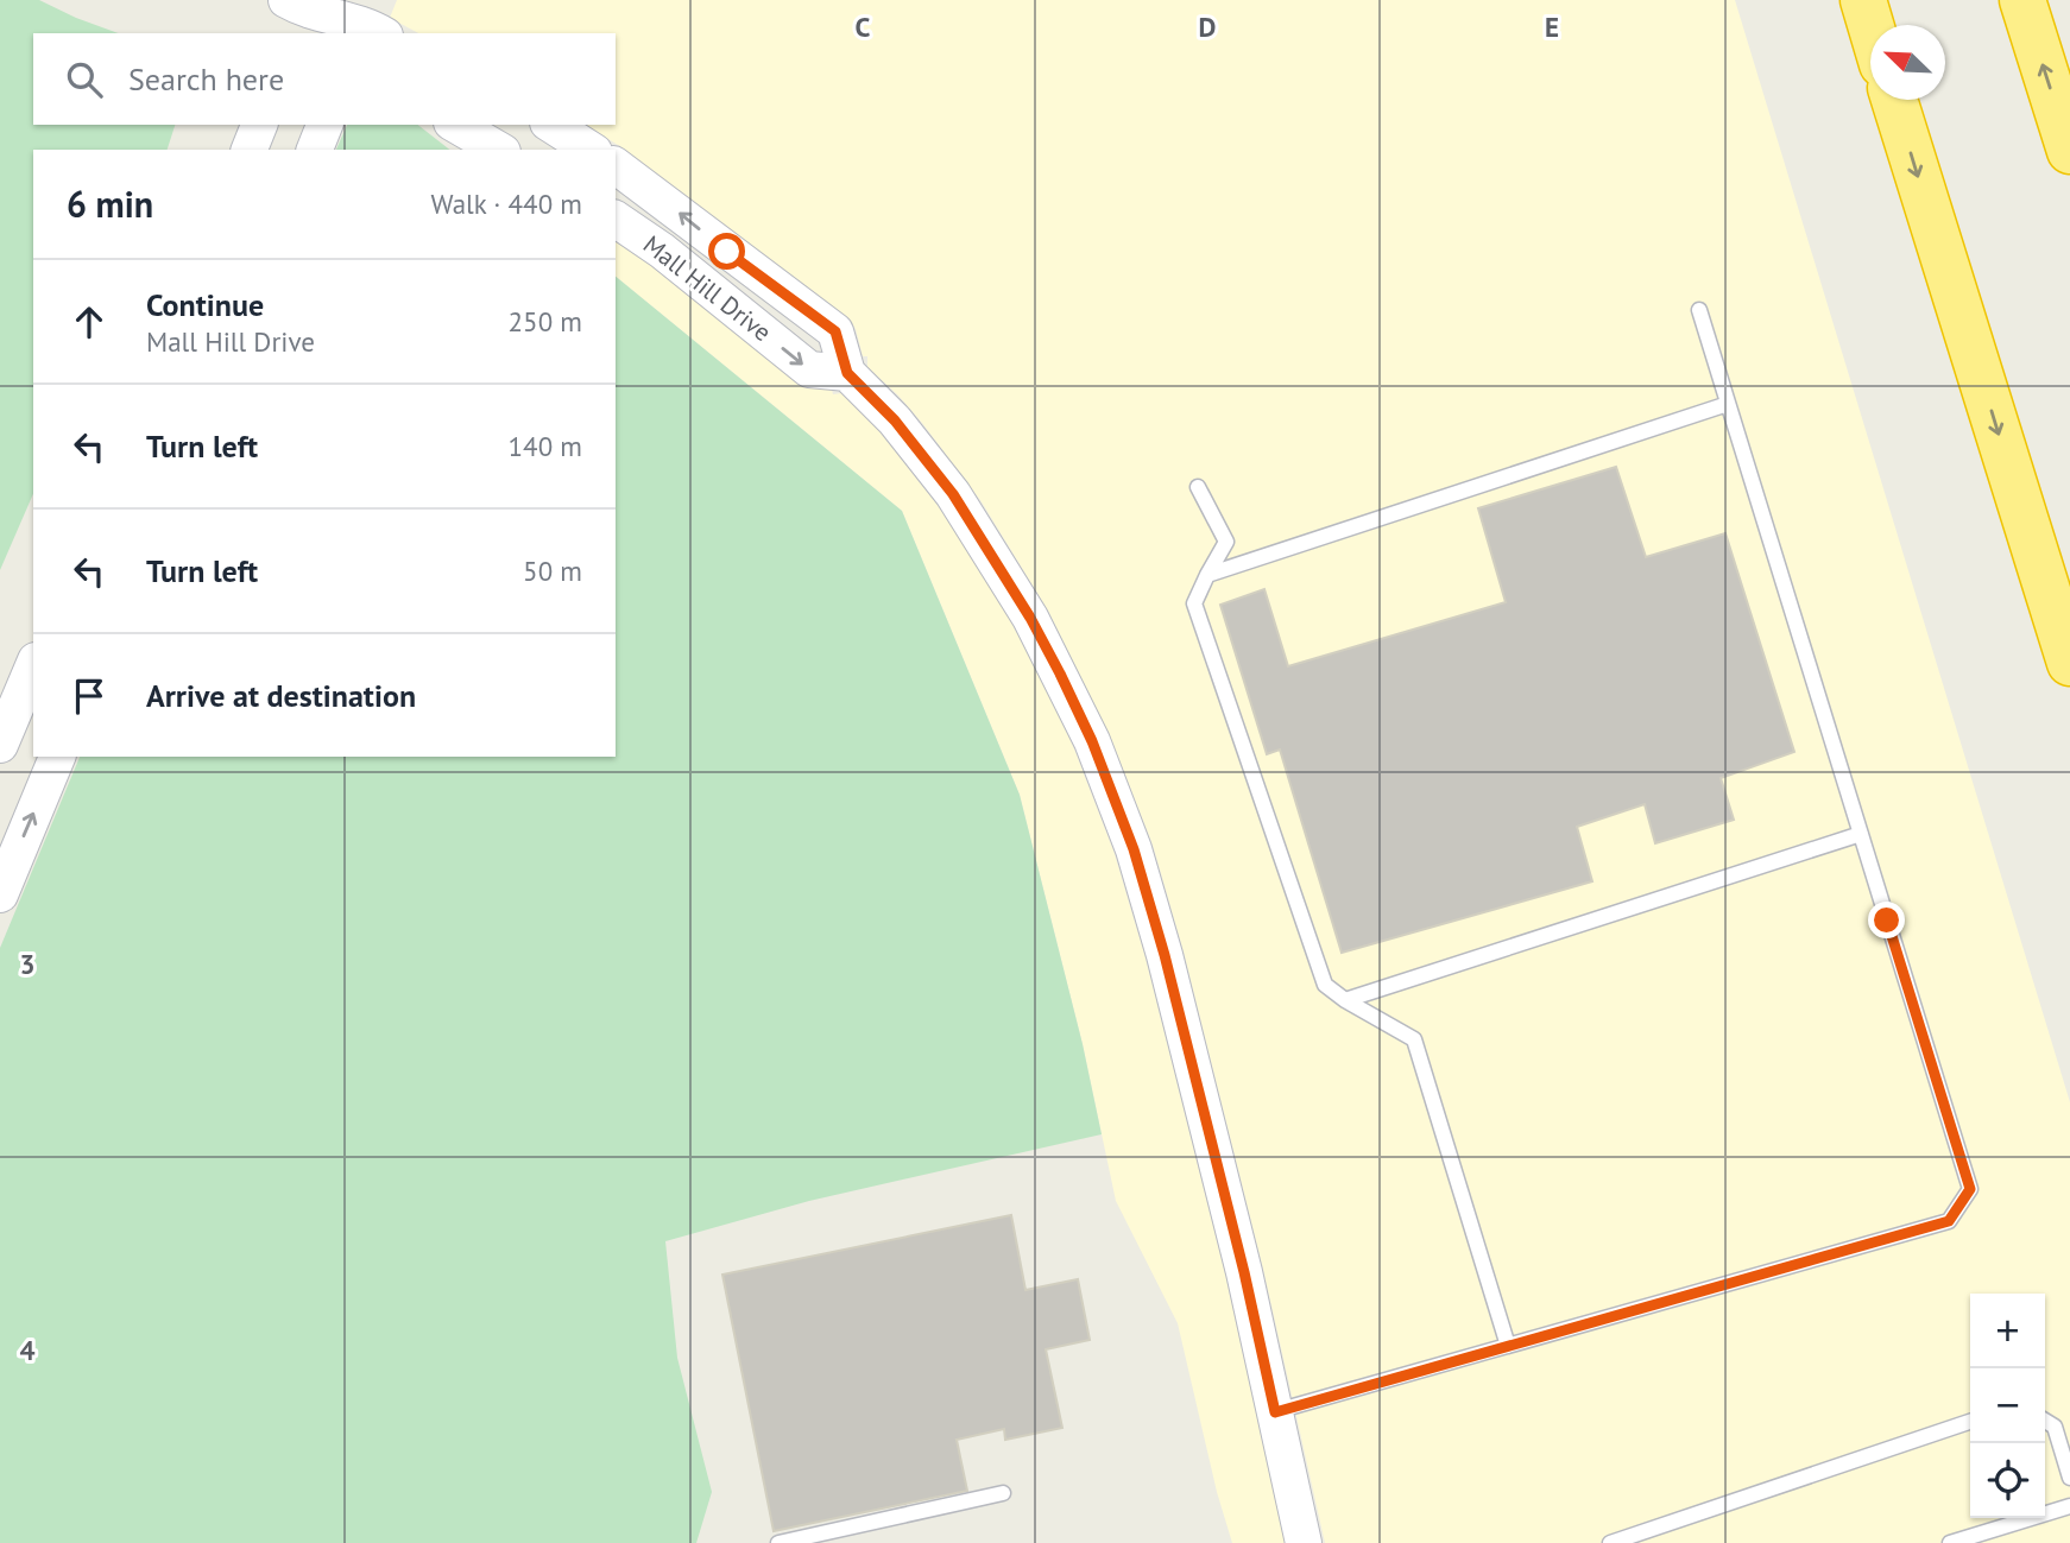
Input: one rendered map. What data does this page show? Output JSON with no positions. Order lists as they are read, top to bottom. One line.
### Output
{"streets":{"street":["Mall Hill Drive"]},"north":"top left","page":{"search":"Search here","heading":["6 min","Walk · 440 m"],"list":[["Continue","Mall Hill Drive","250 m"],["Turn left","140 m"],["Turn left","50 m"],"Arrive at destination"],"map_buttons":["+","−"]},"grid":{"columns":["C","D","E"],"rows":["3","4"]}}
